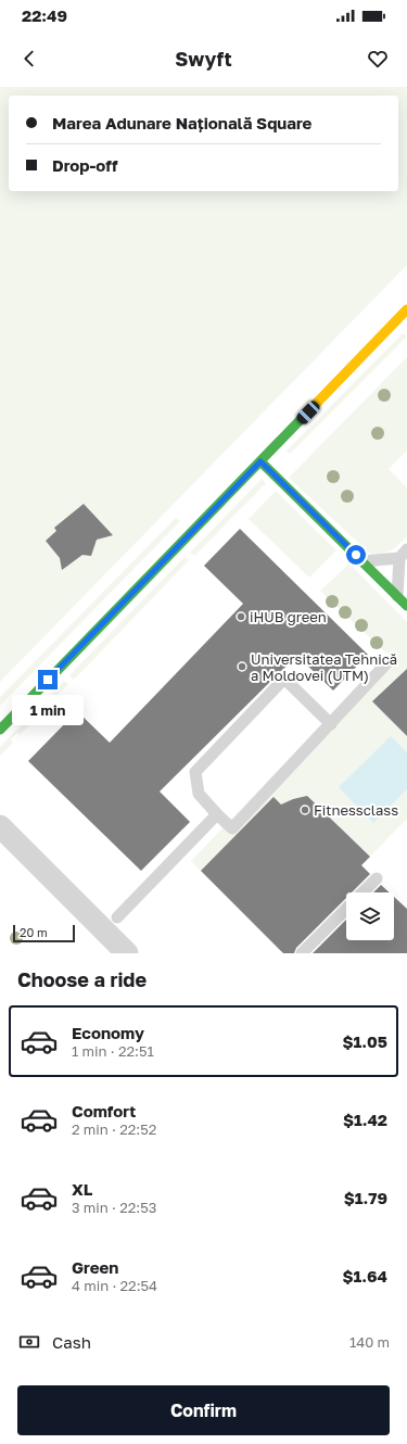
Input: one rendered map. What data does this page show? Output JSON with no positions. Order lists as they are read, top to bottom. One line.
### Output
{"places":["iHUB green","Universitatea Tehnică a Moldovei (UTM)","Fitnessclass"],"scale_bar":"20 m","page":{"status":"22:49","header":"Swyft","banner":["Marea Adunare Națională Square","Drop-off"],"bubble":"1 min","scale":"20 m","heading":"Choose a ride","list":[{"name":"Economy","note":"1 min · 22:51","value":"$1.05"},{"name":"Comfort","note":"2 min · 22:52","value":"$1.42"},{"name":"XL","note":"3 min · 22:53","value":"$1.79"},{"name":"Green","note":"4 min · 22:54","value":"$1.64"}],"pay":["Cash","140 m"],"buttons":"Confirm"}}
